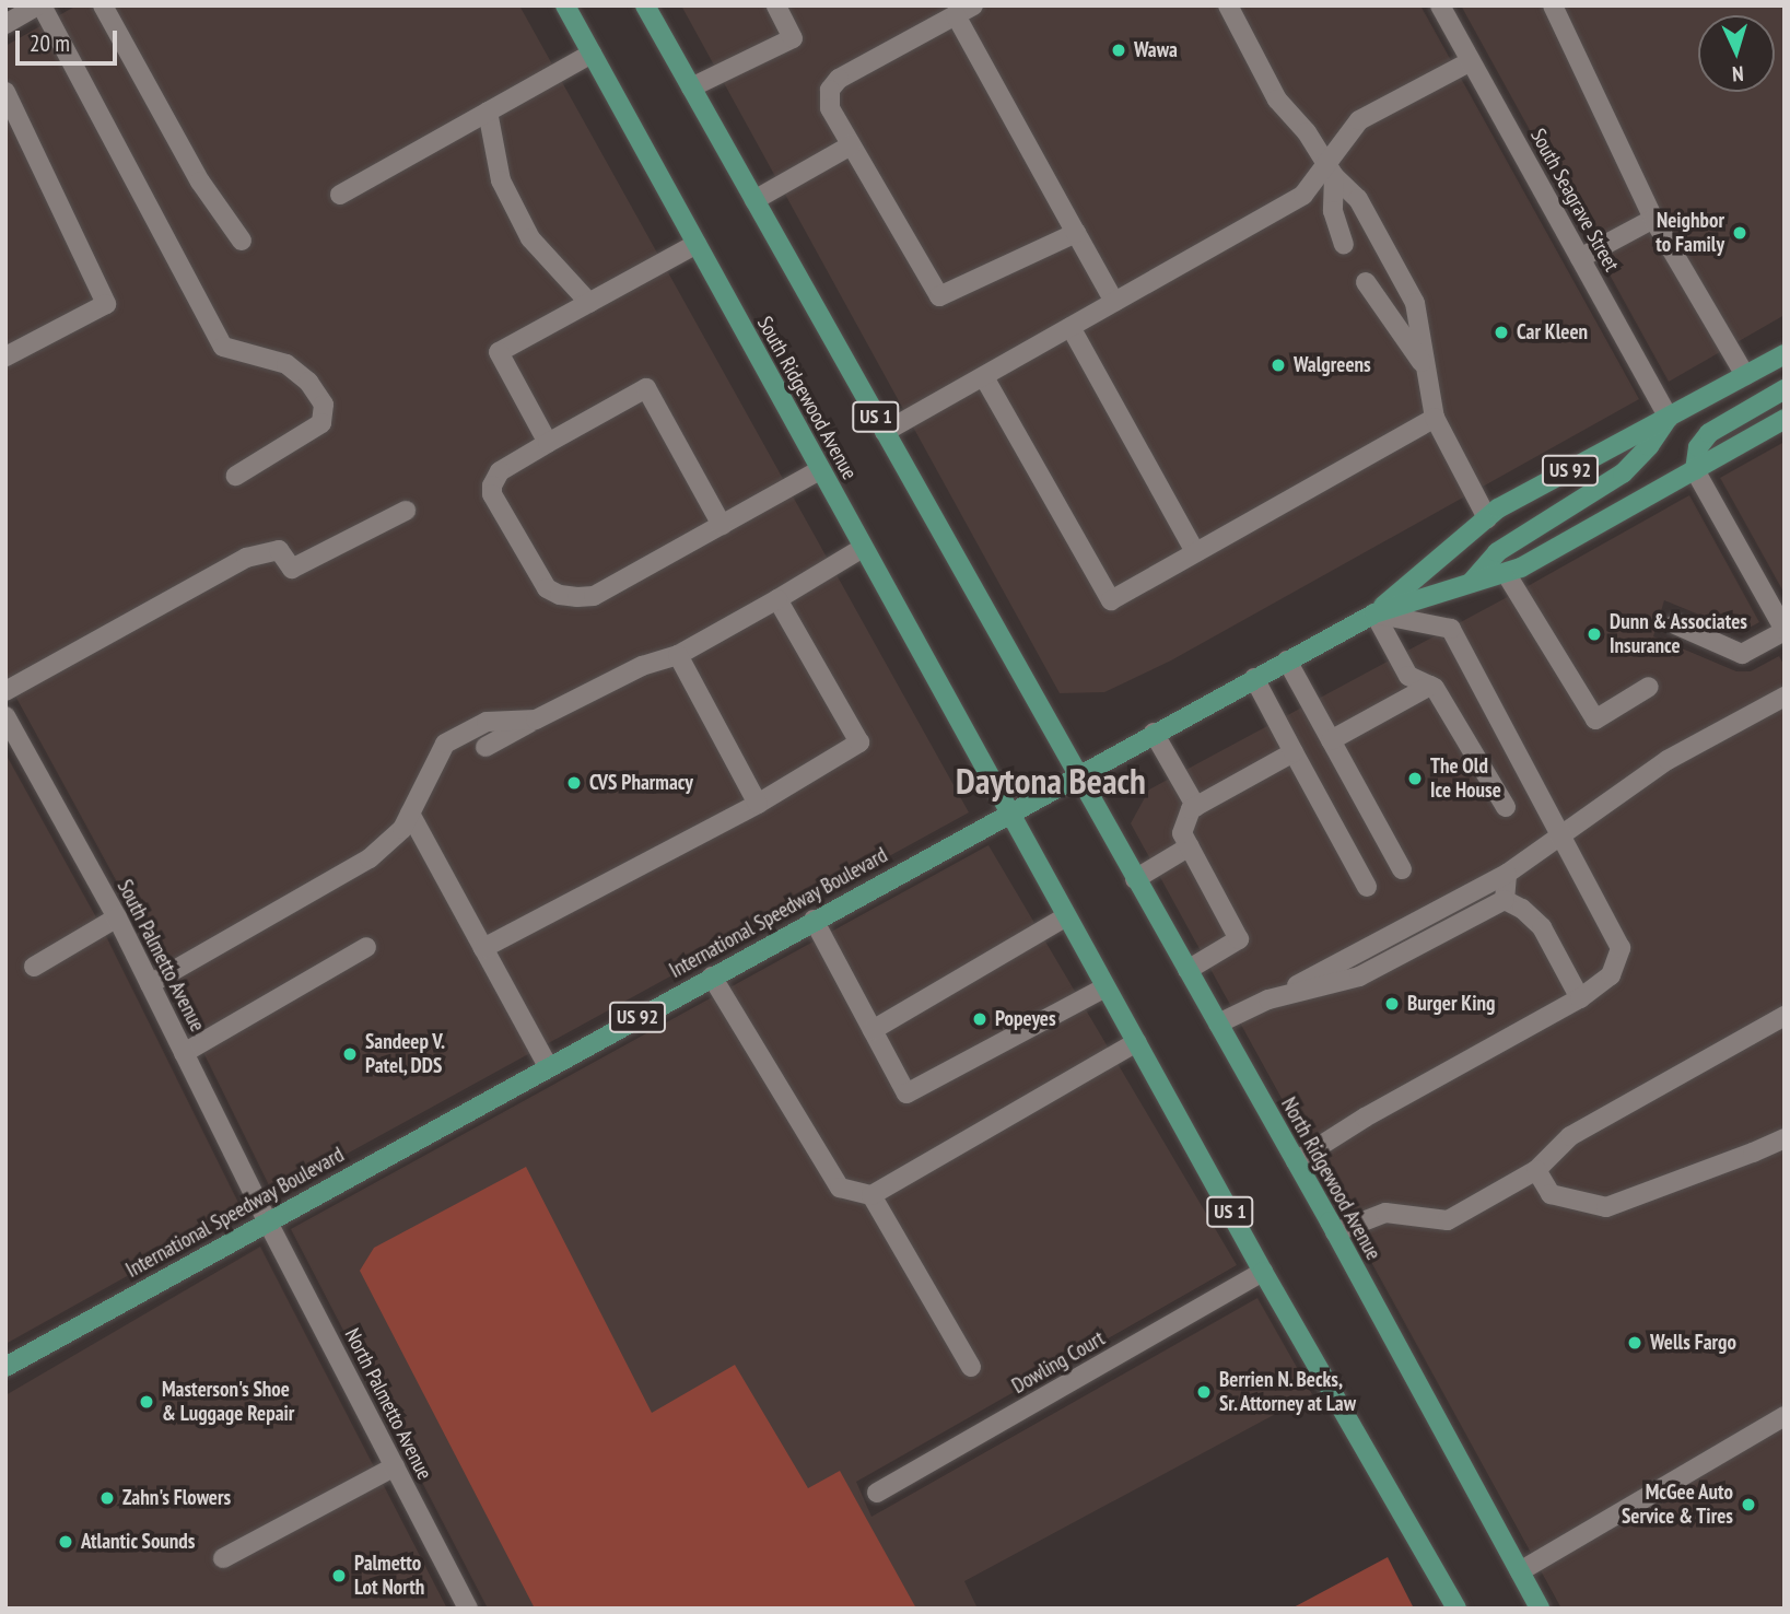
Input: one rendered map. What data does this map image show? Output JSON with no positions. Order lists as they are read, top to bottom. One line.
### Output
{"streets":{"main road":["South Ridgewood Avenue","US 1","US 92","International Speedway Boulevard","North Ridgewood Avenue"],"street":["South Seagrave Street","South Palmetto Avenue","Dowling Court","North Palmetto Avenue"]},"crossings":[["South Seagrave Street","International Speedway Boulevard"],["South Ridgewood Avenue","US 1"],["South Ridgewood Avenue","International Speedway Boulevard"],["US 1","International Speedway Boulevard"],["US 1","North Ridgewood Avenue"],["US 1","Dowling Court"],["International Speedway Boulevard","South Palmetto Avenue"],["International Speedway Boulevard","North Ridgewood Avenue"],["International Speedway Boulevard","North Palmetto Avenue"],["South Palmetto Avenue","North Palmetto Avenue"]],"districts":["Daytona Beach"],"places":["Wawa","Neighbor to Family","Car Kleen","Walgreens","Dunn & Associates Insurance","The Old Ice House","CVS Pharmacy","Burger King","Popeyes","Sandeep V. Patel, DDS","Wells Fargo","Berrien N. Becks, Sr. Attorney at Law","Masterson's Shoe & Luggage Repair","Zahn's Flowers","McGee Auto Service & Tires","Atlantic Sounds","Palmetto Lot North"],"scale_bar":"20 m","north":"bottom"}
